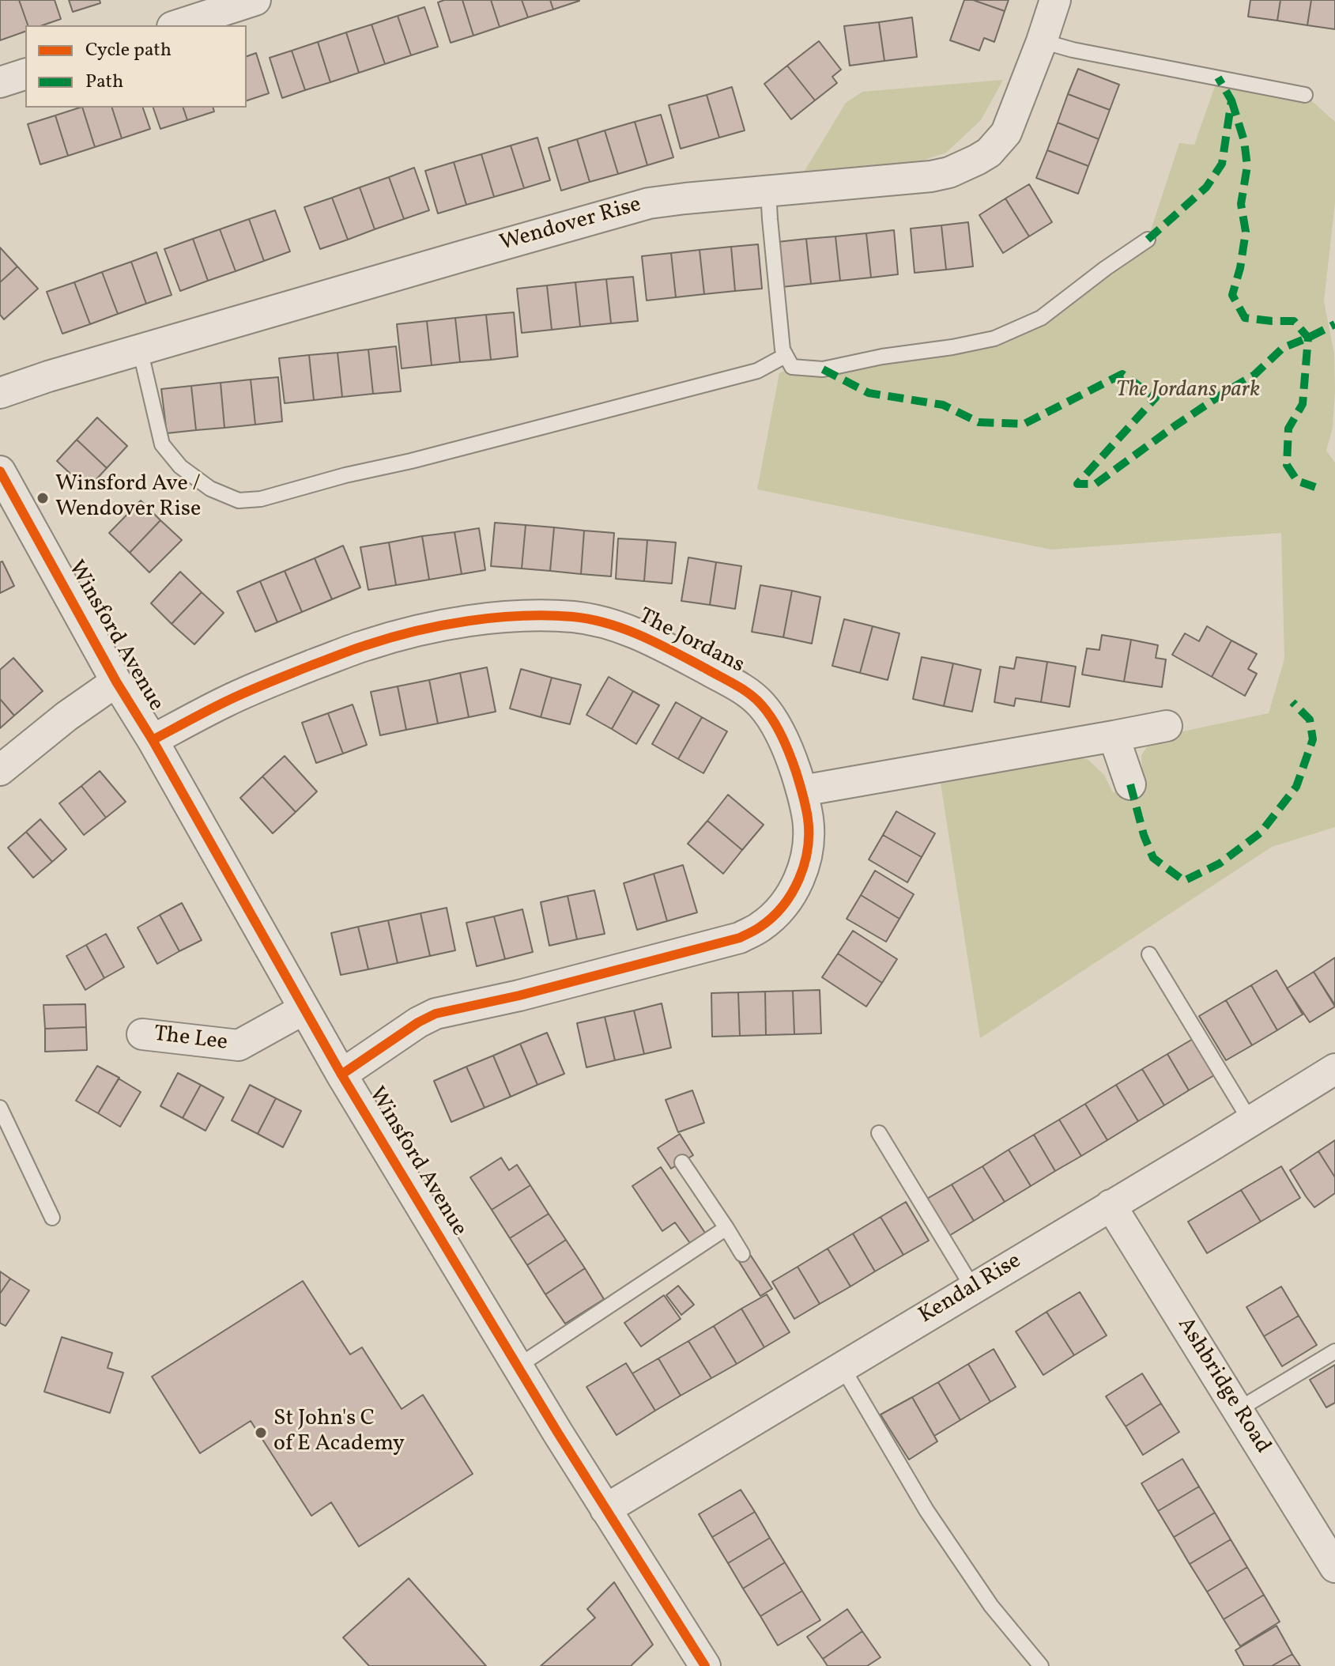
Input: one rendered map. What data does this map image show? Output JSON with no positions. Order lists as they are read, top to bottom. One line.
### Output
{"streets":{"street":["Wendover Rise","Winsford Avenue","The Jordans","The Lee","Kendal Rise","Ashbridge Road"]},"crossings":[["Winsford Avenue","The Jordans"],["Winsford Avenue","The Lee"],["Winsford Avenue","Kendal Rise"],["Kendal Rise","Ashbridge Road"]],"parks":["The Jordans park"],"places":["Winsford Ave / Wendover Rise","St John's C of E Academy"],"legend":["Cycle path","Path"]}
